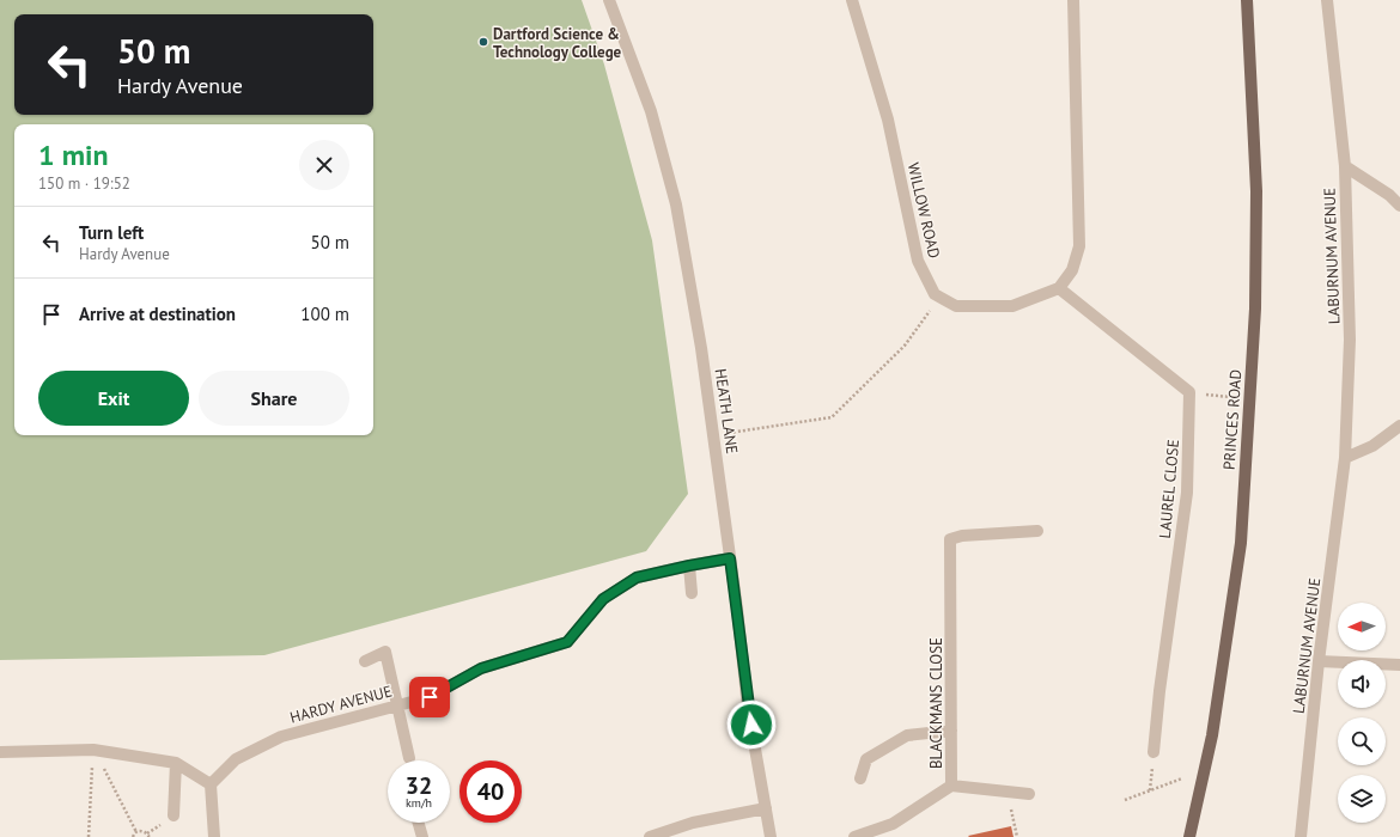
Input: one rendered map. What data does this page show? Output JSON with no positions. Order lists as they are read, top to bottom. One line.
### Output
{"streets":{"main road":["PRINCES ROAD"],"street":["WILLOW ROAD","LABURNUM AVENUE","HEATH LANE","LAUREL CLOSE","BLACKMANS CLOSE","HARDY AVENUE"]},"crossings":[["WILLOW ROAD","LAUREL CLOSE"],["HEATH LANE","HARDY AVENUE"]],"places":["Dartford Science & Technology College"],"north":"left","page":{"turn":["50 m","Hardy Avenue"],"heading":["1 min","150 m · 19:52"],"list":[{"name":"Turn left","note":"Hardy Avenue","value":"50 m"},{"name":"Arrive at destination","value":"100 m"}],"buttons":["Exit","Share"],"speed":"32 km/h","limit":"40"}}
